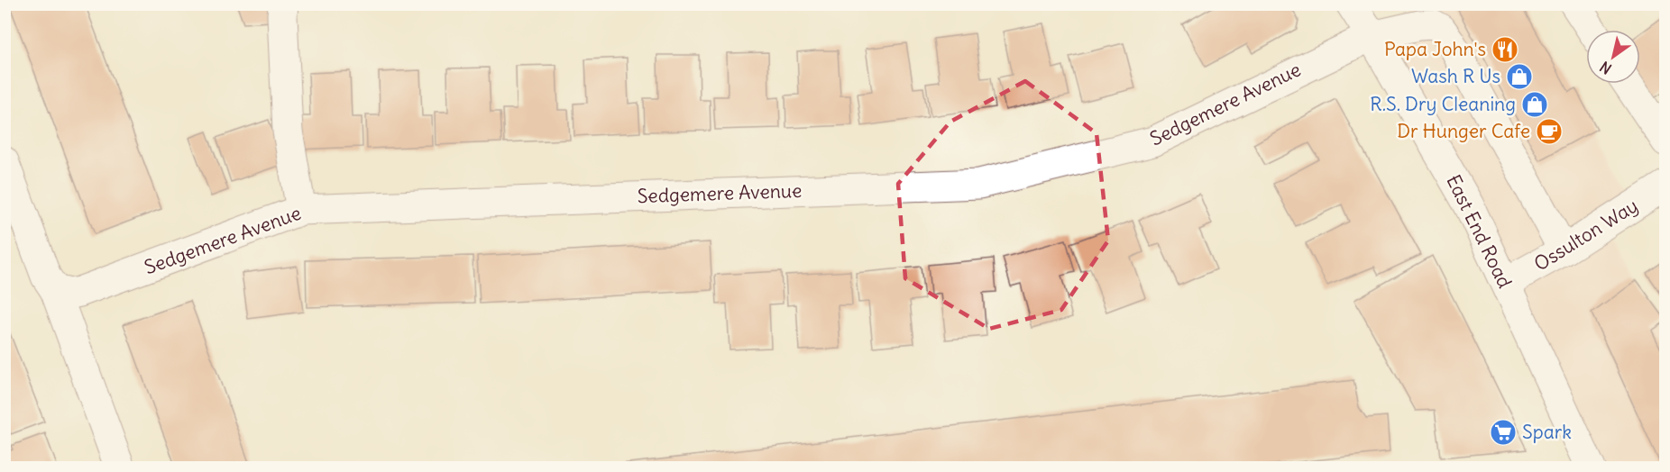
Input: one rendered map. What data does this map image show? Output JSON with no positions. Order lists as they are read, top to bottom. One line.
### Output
{"streets":{"street":["Sedgemere Avenue","East End Road","Ossulton Way"]},"crossings":[["Sedgemere Avenue","East End Road"],["Sedgemere Avenue","Ossulton Way"],["East End Road","Ossulton Way"]],"places":{"restaurant":["Papa John's"],"shop":["Wash R Us","R.S. Dry Cleaning"],"cafe":["Dr Hunger Cafe"],"supermarket":["Spark"]},"north":"bottom left"}
